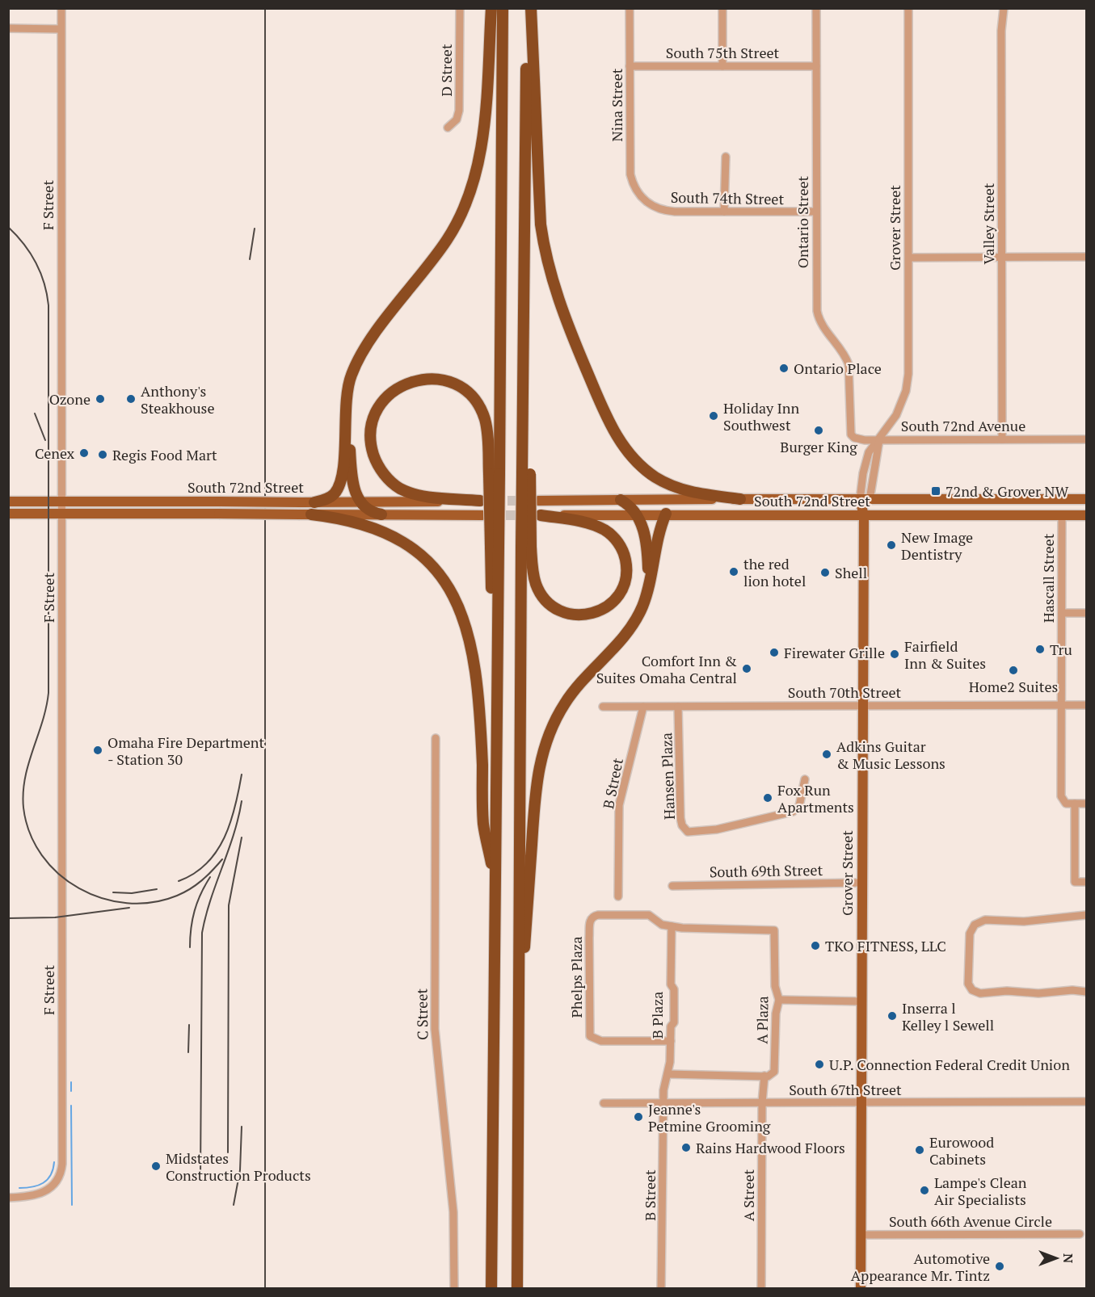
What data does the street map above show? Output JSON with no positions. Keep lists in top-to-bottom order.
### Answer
{
  "streets": {
    "main road": ["Grover Street", "South 72nd Street"],
    "street": [
      "South 75th Street",
      "D Street",
      "Nina Street",
      "South 74th Street",
      "F Street",
      "Ontario Street",
      "Valley Street",
      "South 72nd Avenue",
      "Hascall Street",
      "South 70th Street",
      "Hansen Plaza",
      "B Street",
      "South 69th Street",
      "Phelps Plaza",
      "C Street",
      "B Plaza",
      "A Plaza",
      "South 67th Street",
      "A Street",
      "South 66th Avenue Circle"
    ]
  },
  "crossings": [
    ["South 75th Street", "Nina Street"],
    ["South 75th Street", "Ontario Street"],
    ["Nina Street", "South 74th Street"],
    ["South 74th Street", "Ontario Street"],
    ["F Street", "South 72nd Street"],
    ["Ontario Street", "South 72nd Avenue"],
    ["Valley Street", "South 72nd Avenue"],
    ["Grover Street", "South 72nd Avenue"],
    ["Grover Street", "South 72nd Street"],
    ["Grover Street", "South 70th Street"],
    ["Grover Street", "South 69th Street"],
    ["Grover Street", "South 67th Street"],
    ["Grover Street", "South 66th Avenue Circle"],
    ["South 72nd Street", "Hascall Street"],
    ["Hascall Street", "South 70th Street"],
    ["South 70th Street", "Hansen Plaza"],
    ["South 70th Street", "B Street"],
    ["B Street", "B Plaza"],
    ["B Street", "South 67th Street"],
    ["Phelps Plaza", "B Plaza"],
    ["Phelps Plaza", "A Plaza"],
    ["B Plaza", "A Plaza"],
    ["B Plaza", "South 67th Street"],
    ["A Plaza", "South 67th Street"],
    ["A Plaza", "A Street"],
    ["South 67th Street", "A Street"]
  ],
  "places": {
    "other": [
      "Ontario Place",
      "Ozone",
      "Anthony's Steakhouse",
      "Holiday Inn Southwest",
      "Burger King",
      "Cenex",
      "Regis Food Mart",
      "New Image Dentistry",
      "the red lion hotel",
      "Shell",
      "Tru",
      "Firewater Grille",
      "Fairfield Inn & Suites",
      "Comfort Inn & Suites Omaha Central",
      "Home2 Suites",
      "Omaha Fire Department - Station 30",
      "Adkins Guitar & Music Lessons",
      "Fox Run Apartments",
      "TKO FITNESS, LLC",
      "Inserra l Kelley l Sewell",
      "U.P. Connection Federal Credit Union",
      "Jeanne's Petmine Grooming",
      "Rains Hardwood Floors",
      "Eurowood Cabinets",
      "Midstates Construction Products",
      "Lampe's Clean Air Specialists",
      "Automotive Appearance Mr. Tintz"
    ],
    "transit": ["72nd & Grover NW"]
  },
  "north": "right"
}
